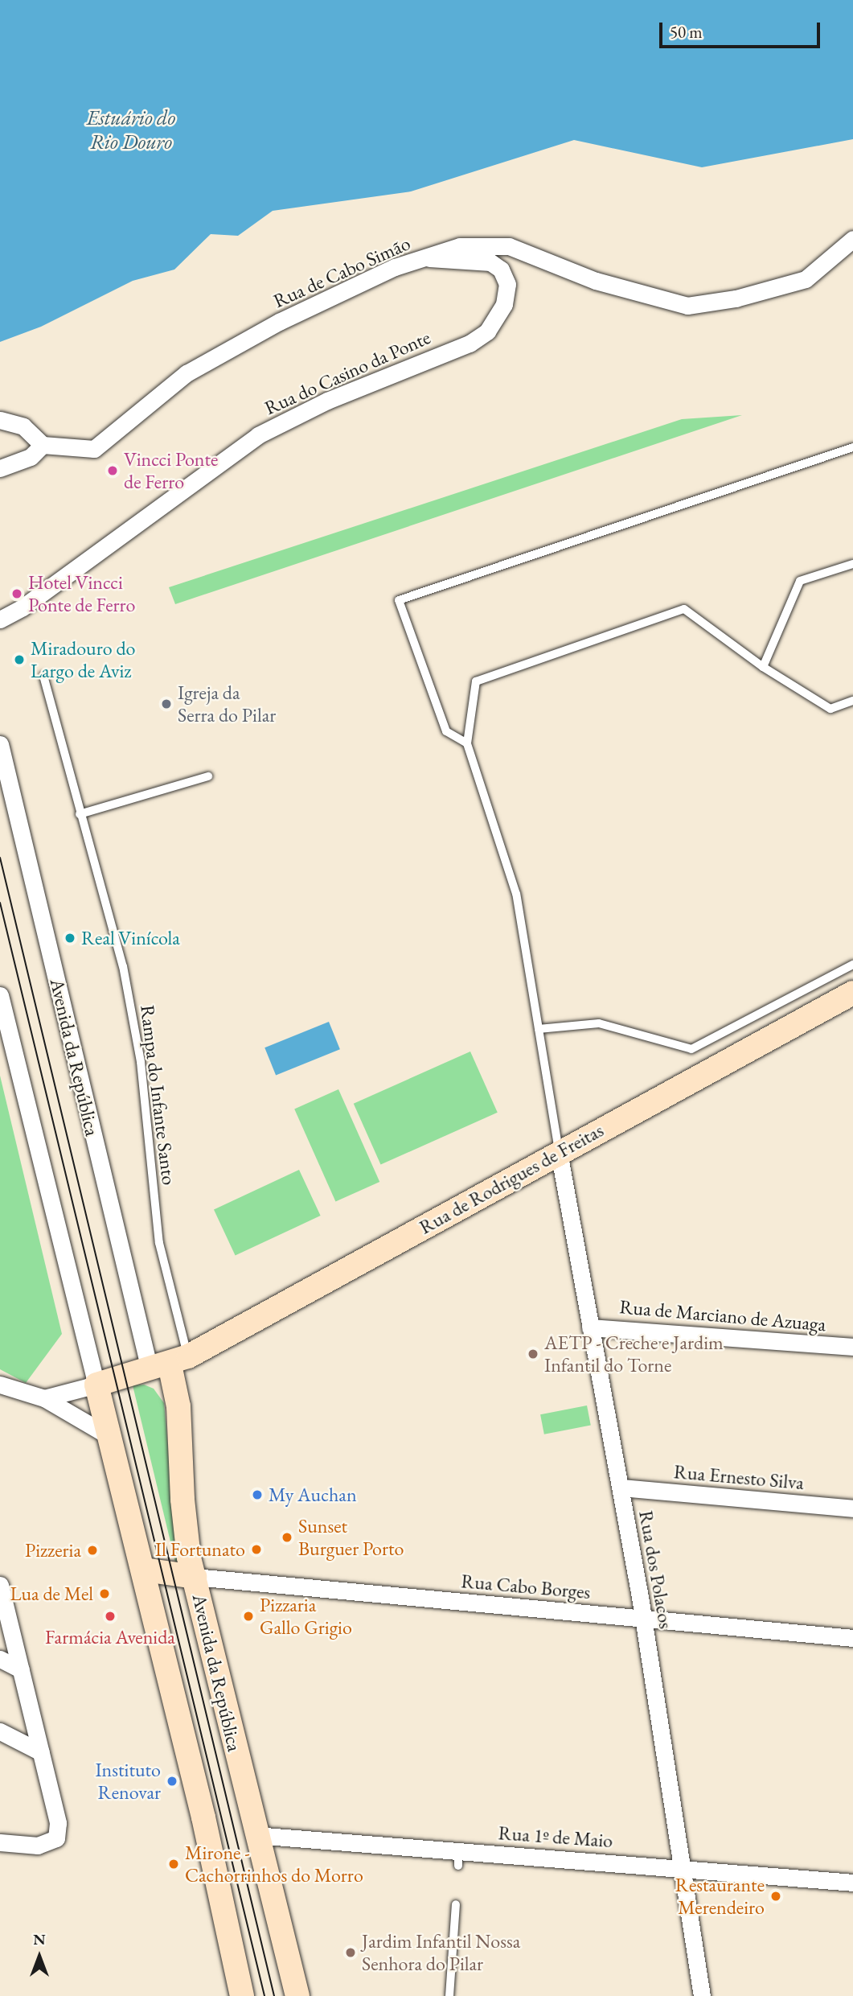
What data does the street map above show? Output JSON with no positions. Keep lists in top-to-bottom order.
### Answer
{
  "streets": {
    "main road": ["Avenida da República", "Rua de Rodrigues de Freitas"],
    "street": [
      "Rua de Cabo Simão",
      "Rua do Casino da Ponte",
      "Rua de Marciano de Azuaga",
      "Rua Ernesto Silva",
      "Rua dos Polacos",
      "Rua Cabo Borges",
      "Rua 1º de Maio"
    ],
    "lane": ["Rampa do Infante Santo"]
  },
  "crossings": [
    ["Rua de Cabo Simão", "Rua do Casino da Ponte"],
    ["Avenida da República", "Rampa do Infante Santo"],
    ["Avenida da República", "Rua de Rodrigues de Freitas"],
    ["Avenida da República", "Rua Cabo Borges"],
    ["Avenida da República", "Rua 1º de Maio"],
    ["Rampa do Infante Santo", "Rua de Rodrigues de Freitas"],
    ["Rua de Rodrigues de Freitas", "Rua dos Polacos"],
    ["Rua de Marciano de Azuaga", "Rua dos Polacos"],
    ["Rua Ernesto Silva", "Rua dos Polacos"],
    ["Rua dos Polacos", "Rua Cabo Borges"],
    ["Rua dos Polacos", "Rua 1º de Maio"]
  ],
  "water": ["Estuário do Rio Douro"],
  "places": [
    "Vincci Ponte de Ferro",
    "Hotel Vincci Ponte de Ferro",
    "Miradouro do Largo de Aviz",
    "Igreja da Serra do Pilar",
    "Real Vinícola",
    "AETP - Creche e Jardim Infantil do Torne",
    "My Auchan",
    "Sunset Burguer Porto",
    "Il Fortunato",
    "Pizzeria",
    "Lua de Mel",
    "Farmácia Avenida",
    "Pizzaria Gallo Grigio",
    "Instituto Renovar",
    "Mirone - Cachorrinhos do Morro",
    "Restaurante Merendeiro",
    "Jardim Infantil Nossa Senhora do Pilar"
  ],
  "scale_bar": "50 m",
  "north": "top"
}
